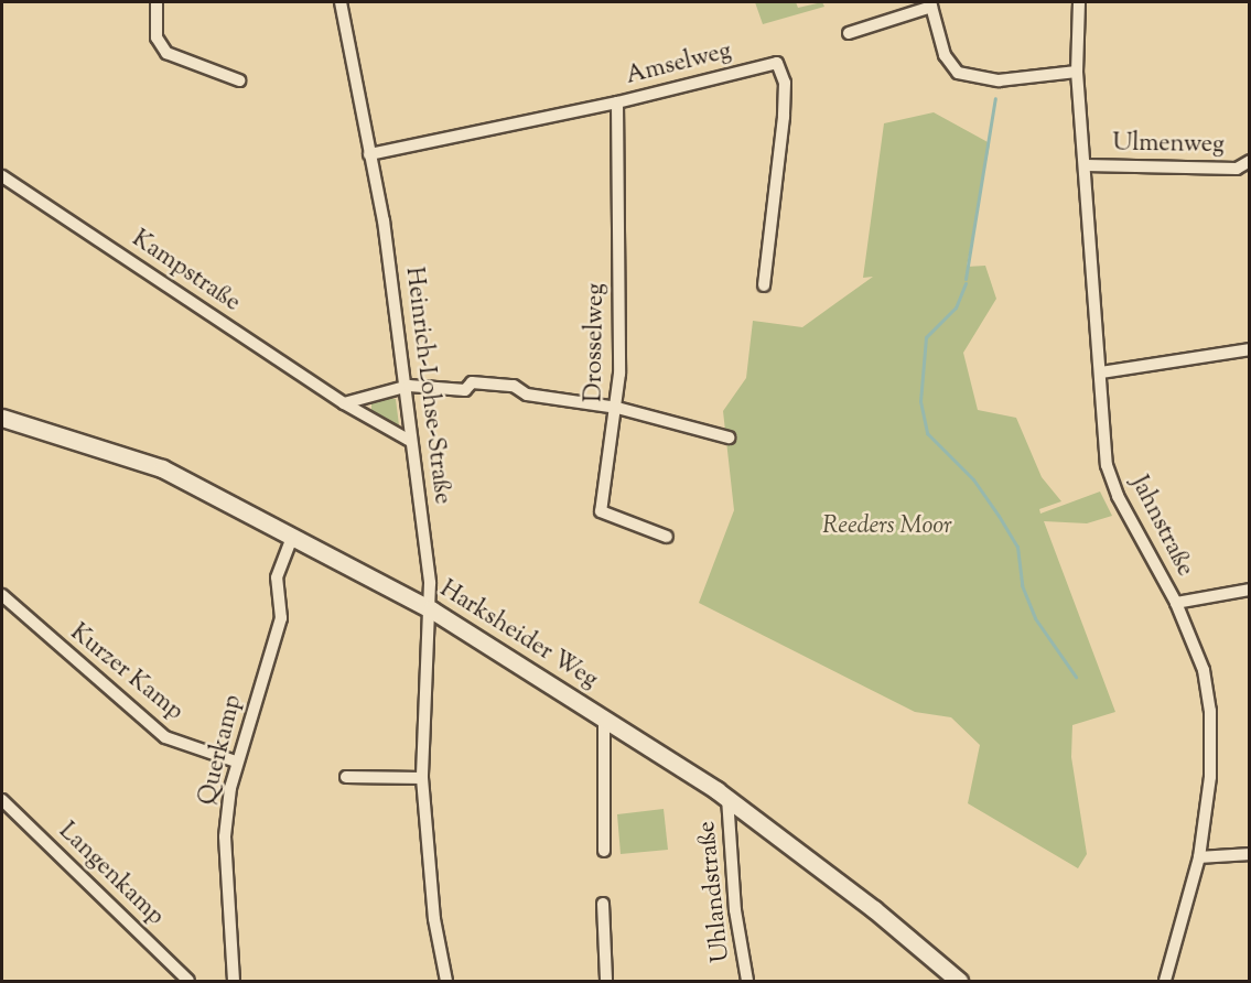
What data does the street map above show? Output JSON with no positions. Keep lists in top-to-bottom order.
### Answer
{
  "streets": {
    "main road": ["Harksheider Weg"],
    "street": [
      "Amselweg",
      "Ulmenweg",
      "Kampstraße",
      "Drosselweg",
      "Heinrich-Lohse-Straße",
      "Jahnstraße",
      "Kurzer Kamp",
      "Querkamp",
      "Langenkamp",
      "Uhlandstraße"
    ]
  },
  "crossings": [
    ["Amselweg", "Drosselweg"],
    ["Amselweg", "Heinrich-Lohse-Straße"],
    ["Ulmenweg", "Jahnstraße"],
    ["Kampstraße", "Heinrich-Lohse-Straße"],
    ["Heinrich-Lohse-Straße", "Harksheider Weg"],
    ["Harksheider Weg", "Querkamp"],
    ["Harksheider Weg", "Uhlandstraße"],
    ["Kurzer Kamp", "Querkamp"]
  ],
  "parks": ["Reeders Moor"]
}
